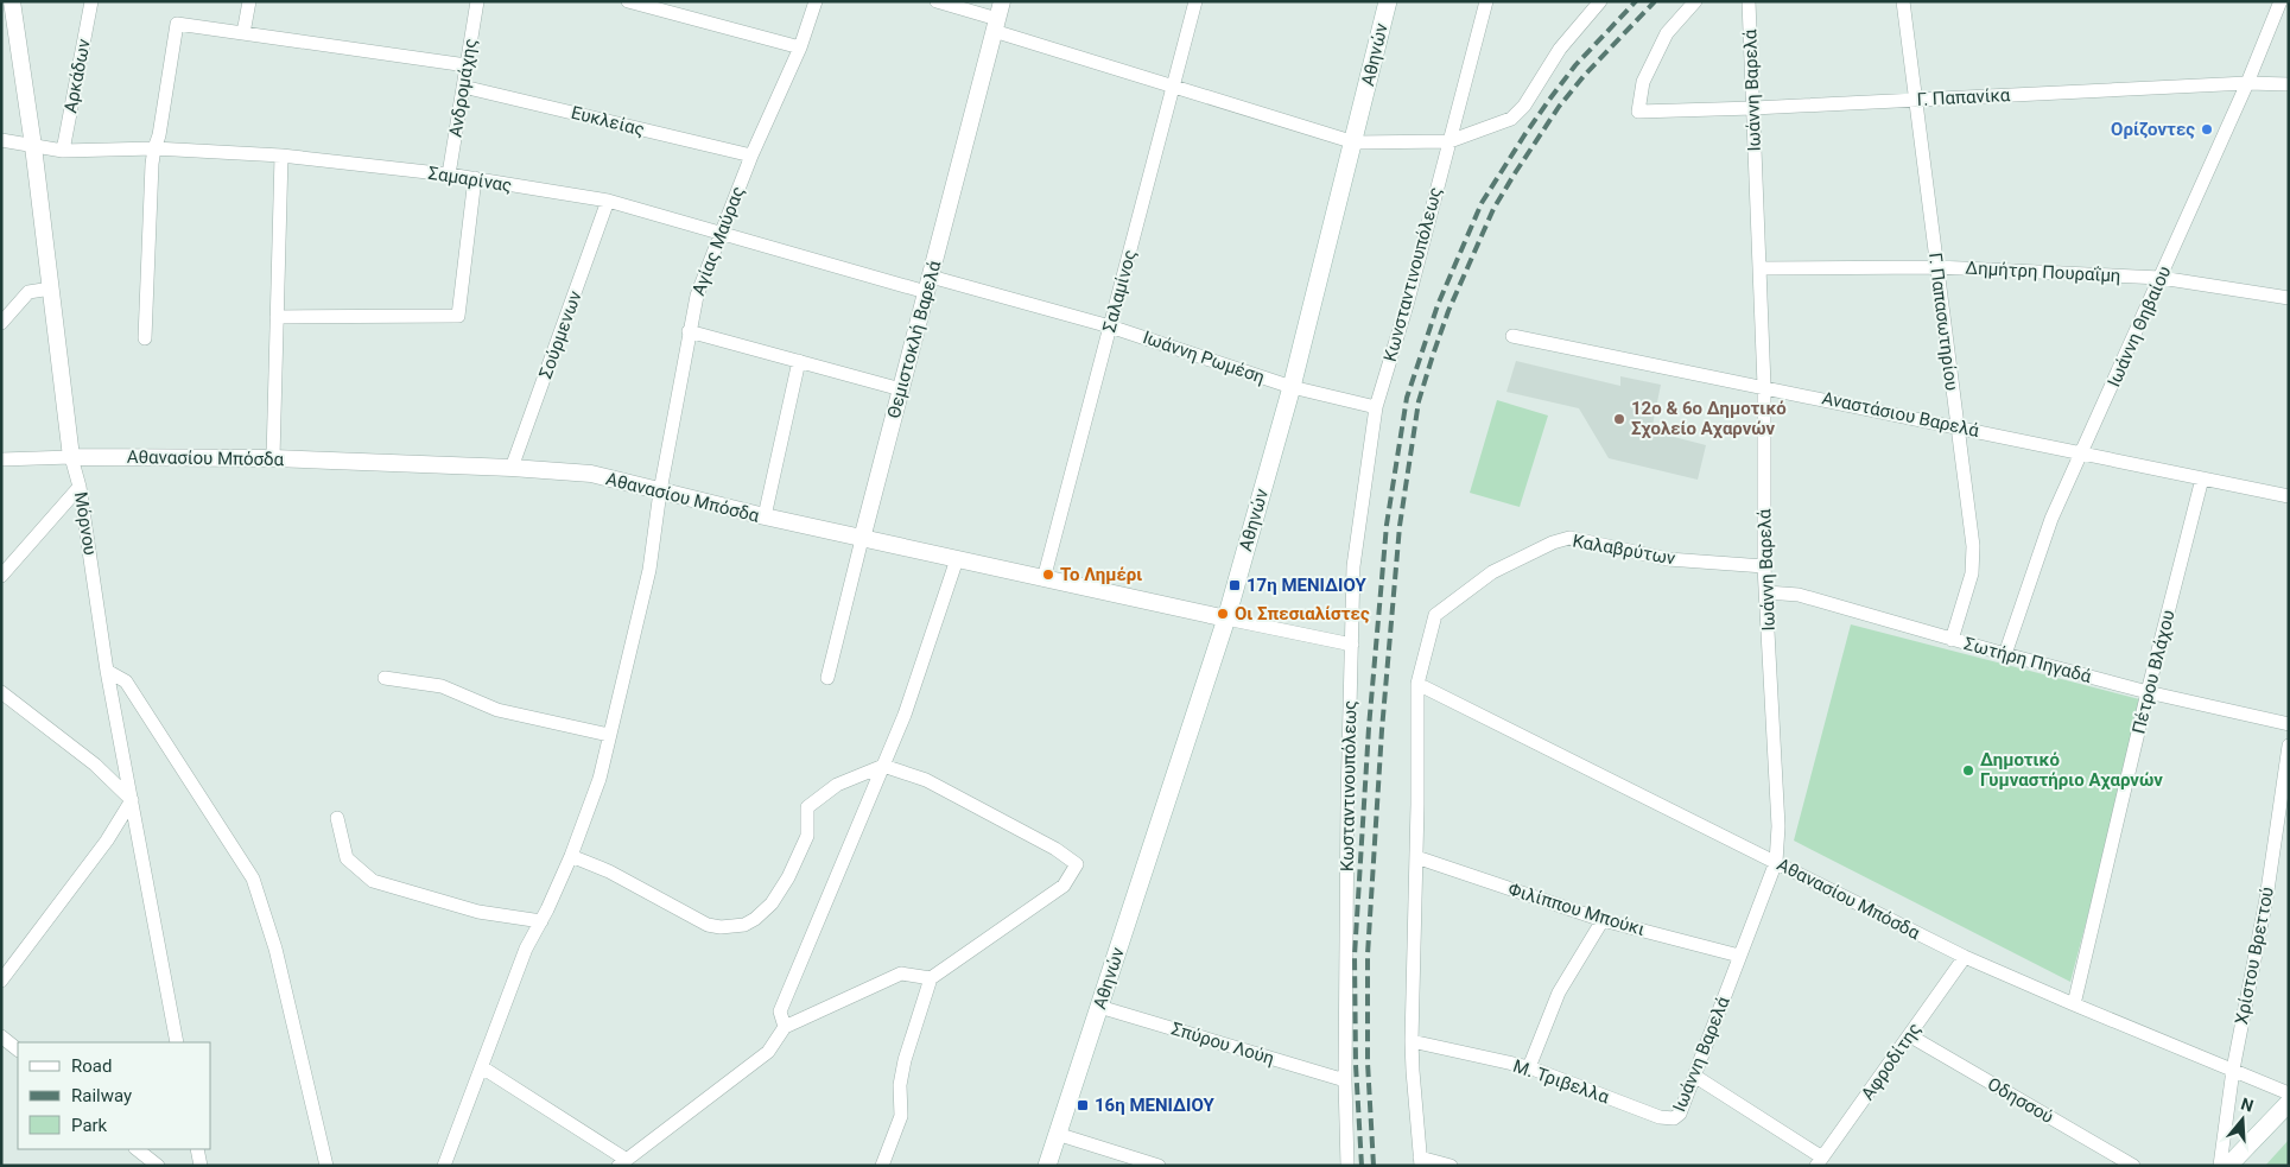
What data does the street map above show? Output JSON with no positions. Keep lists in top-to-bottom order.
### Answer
{
  "streets": {
    "main road": ["Αθηνών"],
    "street": [
      "Αρκάδων",
      "Ανδρομάχης",
      "Ιωάννη Βαρελά",
      "Γ. Παπανίκα",
      "Ευκλείας",
      "Σαμαρίνας",
      "Αγίας Μαύρας",
      "Δημήτρη Πουραΐμη",
      "Κωνσταντινουπόλεως",
      "Σαλαμίνος",
      "Γ. Παπασωτηρίου",
      "Ιωάννη Θηβαίου",
      "Σούρμενων",
      "Θεμιστοκλή Βαρελά",
      "Ιωάννη Ρωμέση",
      "Αναστάσιου Βαρελά",
      "Αθανασίου Μπόσδα",
      "Μόρνου",
      "Καλαβρύτων",
      "Σωτήρη Πηγαδά",
      "Πέτρου Βλάχου",
      "Κωσταντινουπόλεως",
      "Φιλίππου Μπούκι",
      "Χρίστου Βρεττού",
      "Σπύρου Λούη",
      "Αφροδίτης",
      "Μ. Τριβελλα",
      "Οδησσού"
    ]
  },
  "crossings": [
    ["Αθηνών", "Ιωάννη Ρωμέση"],
    ["Αθηνών", "Αθανασίου Μπόσδα"],
    ["Αθηνών", "Σπύρου Λούη"],
    ["Αρκάδων", "Σαμαρίνας"],
    ["Ανδρομάχης", "Ευκλείας"],
    ["Ανδρομάχης", "Σαμαρίνας"],
    ["Ιωάννη Βαρελά", "Γ. Παπανίκα"],
    ["Ιωάννη Βαρελά", "Δημήτρη Πουραΐμη"],
    ["Ιωάννη Βαρελά", "Αναστάσιου Βαρελά"],
    ["Ιωάννη Βαρελά", "Αθανασίου Μπόσδα"],
    ["Ιωάννη Βαρελά", "Καλαβρύτων"],
    ["Ιωάννη Βαρελά", "Σωτήρη Πηγαδά"],
    ["Ιωάννη Βαρελά", "Φιλίππου Μπούκι"],
    ["Ιωάννη Βαρελά", "Μ. Τριβελλα"],
    ["Γ. Παπανίκα", "Γ. Παπασωτηρίου"],
    ["Γ. Παπανίκα", "Ιωάννη Θηβαίου"],
    ["Ευκλείας", "Αγίας Μαύρας"],
    ["Σαμαρίνας", "Αγίας Μαύρας"],
    ["Σαμαρίνας", "Σούρμενων"],
    ["Σαμαρίνας", "Θεμιστοκλή Βαρελά"],
    ["Σαμαρίνας", "Ιωάννη Ρωμέση"],
    ["Σαμαρίνας", "Μόρνου"],
    ["Αγίας Μαύρας", "Αθανασίου Μπόσδα"],
    ["Δημήτρη Πουραΐμη", "Γ. Παπασωτηρίου"],
    ["Δημήτρη Πουραΐμη", "Ιωάννη Θηβαίου"],
    ["Κωνσταντινουπόλεως", "Ιωάννη Ρωμέση"],
    ["Κωνσταντινουπόλεως", "Κωσταντινουπόλεως"],
    ["Σαλαμίνος", "Ιωάννη Ρωμέση"],
    ["Σαλαμίνος", "Αθανασίου Μπόσδα"],
    ["Γ. Παπασωτηρίου", "Αναστάσιου Βαρελά"],
    ["Γ. Παπασωτηρίου", "Σωτήρη Πηγαδά"],
    ["Ιωάννη Θηβαίου", "Αναστάσιου Βαρελά"],
    ["Ιωάννη Θηβαίου", "Σωτήρη Πηγαδά"],
    ["Σούρμενων", "Αθανασίου Μπόσδα"],
    ["Θεμιστοκλή Βαρελά", "Ιωάννη Ρωμέση"],
    ["Θεμιστοκλή Βαρελά", "Αθανασίου Μπόσδα"],
    ["Ιωάννη Ρωμέση", "Κωσταντινουπόλεως"],
    ["Αναστάσιου Βαρελά", "Πέτρου Βλάχου"],
    ["Αθανασίου Μπόσδα", "Μόρνου"],
    ["Αθανασίου Μπόσδα", "Καλαβρύτων"],
    ["Αθανασίου Μπόσδα", "Πέτρου Βλάχου"],
    ["Αθανασίου Μπόσδα", "Κωσταντινουπόλεως"],
    ["Αθανασίου Μπόσδα", "Χρίστου Βρεττού"],
    ["Αθανασίου Μπόσδα", "Αφροδίτης"],
    ["Σωτήρη Πηγαδά", "Πέτρου Βλάχου"],
    ["Κωσταντινουπόλεως", "Σπύρου Λούη"],
    ["Αφροδίτης", "Οδησσού"]
  ],
  "places": {
    "other": [
      "Ορίζοντες",
      "12ο & 6ο Δημοτικό Σχολείο Αχαρνών",
      "Το Λημέρι",
      "Οι Σπεσιαλίστες",
      "Δημοτικό Γυμναστήριο Αχαρνών"
    ],
    "transit": ["17η ΜΕΝΙΔΙΟΥ", "16η ΜΕΝΙΔΙΟΥ"]
  },
  "legend": ["Road", "Railway", "Park"],
  "north": "top"
}
